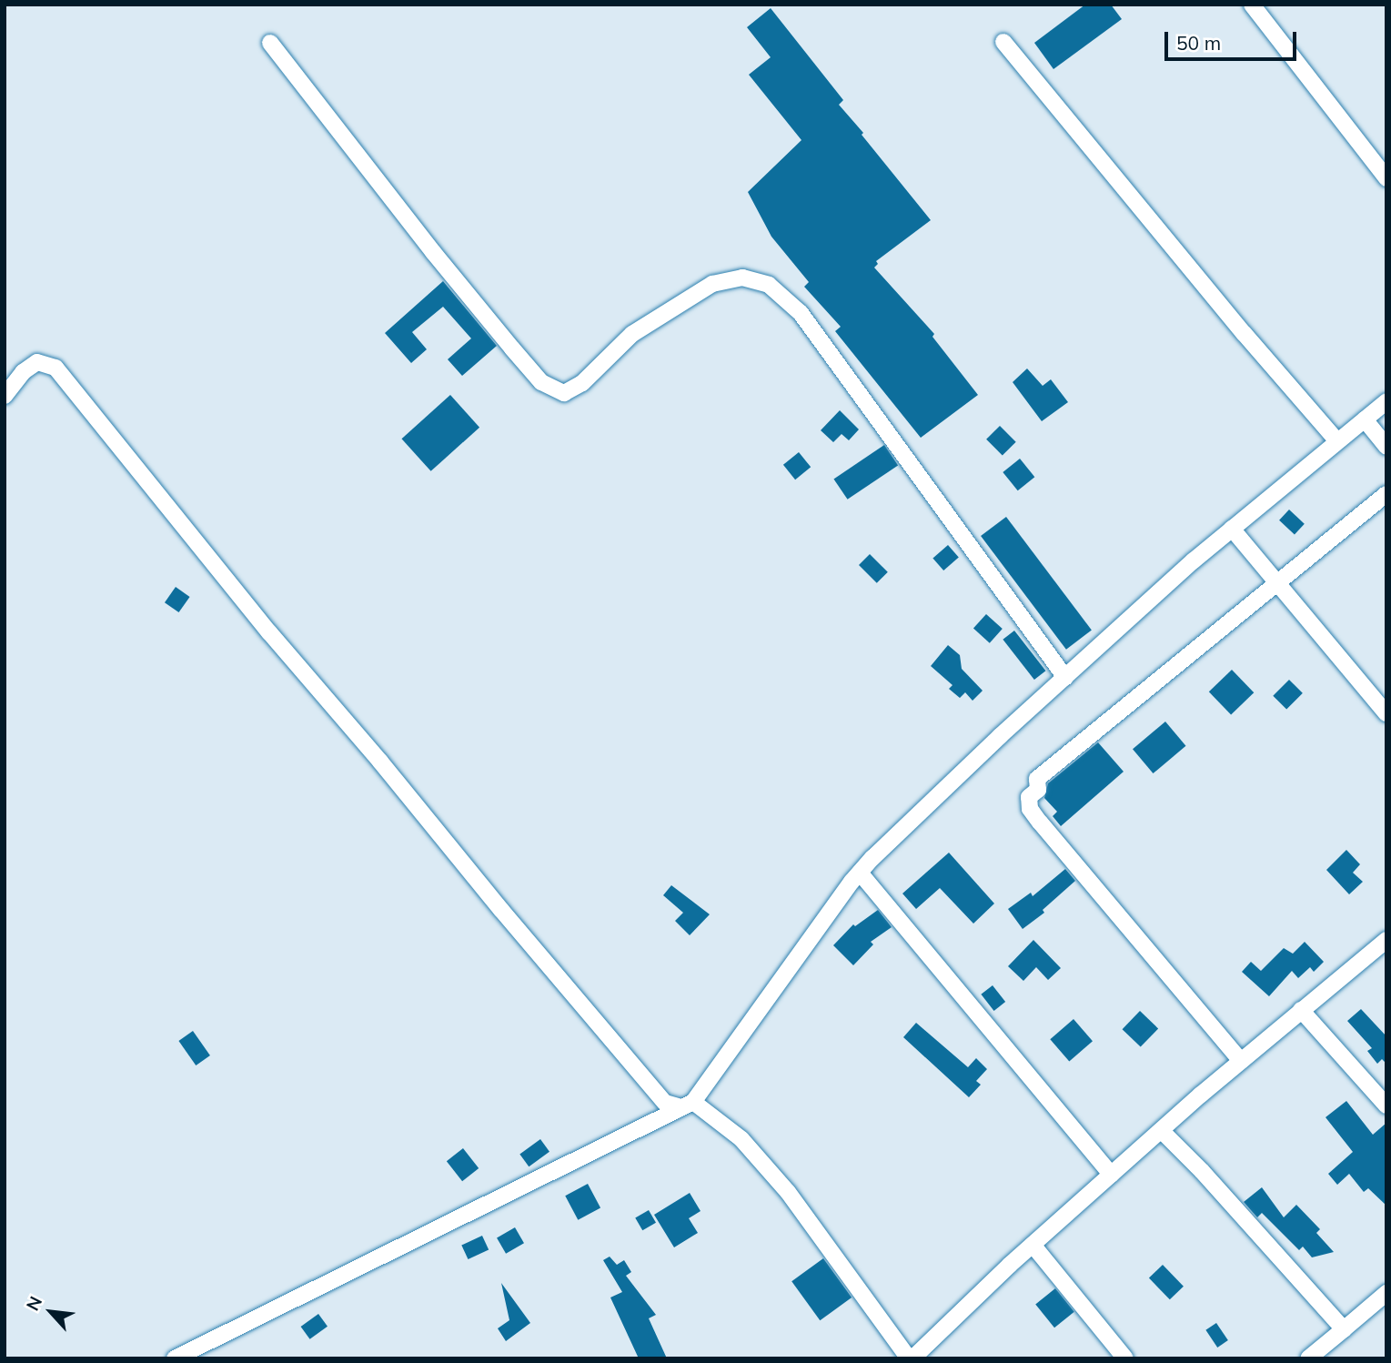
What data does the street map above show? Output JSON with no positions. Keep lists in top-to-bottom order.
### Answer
{
  "scale_bar": "50 m",
  "north": "top left"
}
